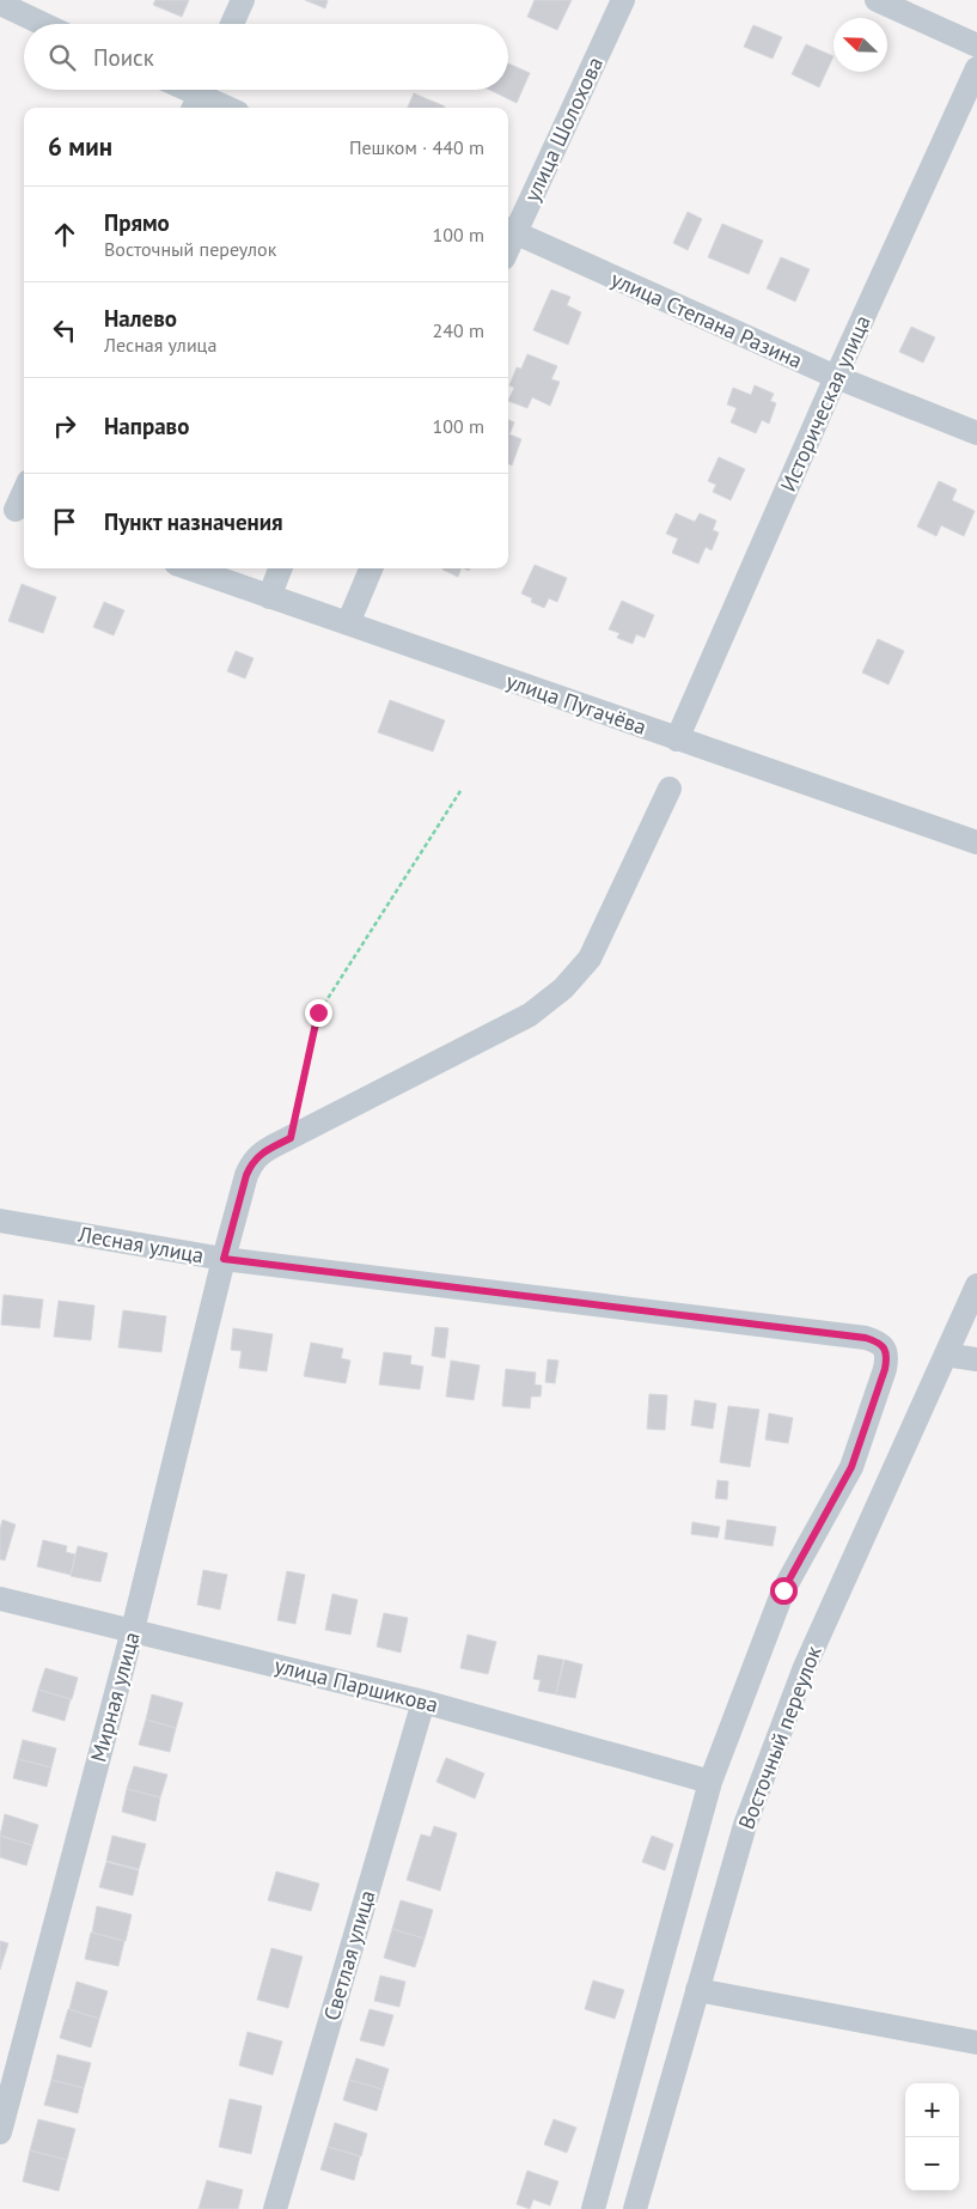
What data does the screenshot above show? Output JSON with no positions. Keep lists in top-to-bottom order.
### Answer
{
  "streets": {
    "street": [
      "улица Шолохова",
      "улица Степана Разина",
      "Историческая улица",
      "улица Пугачёва",
      "Лесная улица",
      "улица Паршикова",
      "Мирная улица",
      "Восточный переулок",
      "Светлая улица"
    ]
  },
  "crossings": [
    ["улица Шолохова", "улица Степана Разина"],
    ["улица Степана Разина", "Историческая улица"],
    ["Историческая улица", "улица Пугачёва"],
    ["Лесная улица", "улица Паршикова"],
    ["Лесная улица", "Мирная улица"],
    ["улица Паршикова", "Мирная улица"],
    ["улица Паршикова", "Светлая улица"]
  ],
  "north": "top left",
  "page": {
    "search": "Поиск",
    "heading": ["6 мин", "Пешком · 440 m"],
    "list": [
      ["Прямо", "Восточный переулок", "100 m"],
      ["Налево", "Лесная улица", "240 m"],
      ["Направо", "100 m"],
      "Пункт назначения"
    ],
    "map_buttons": ["+", "−"]
  }
}
